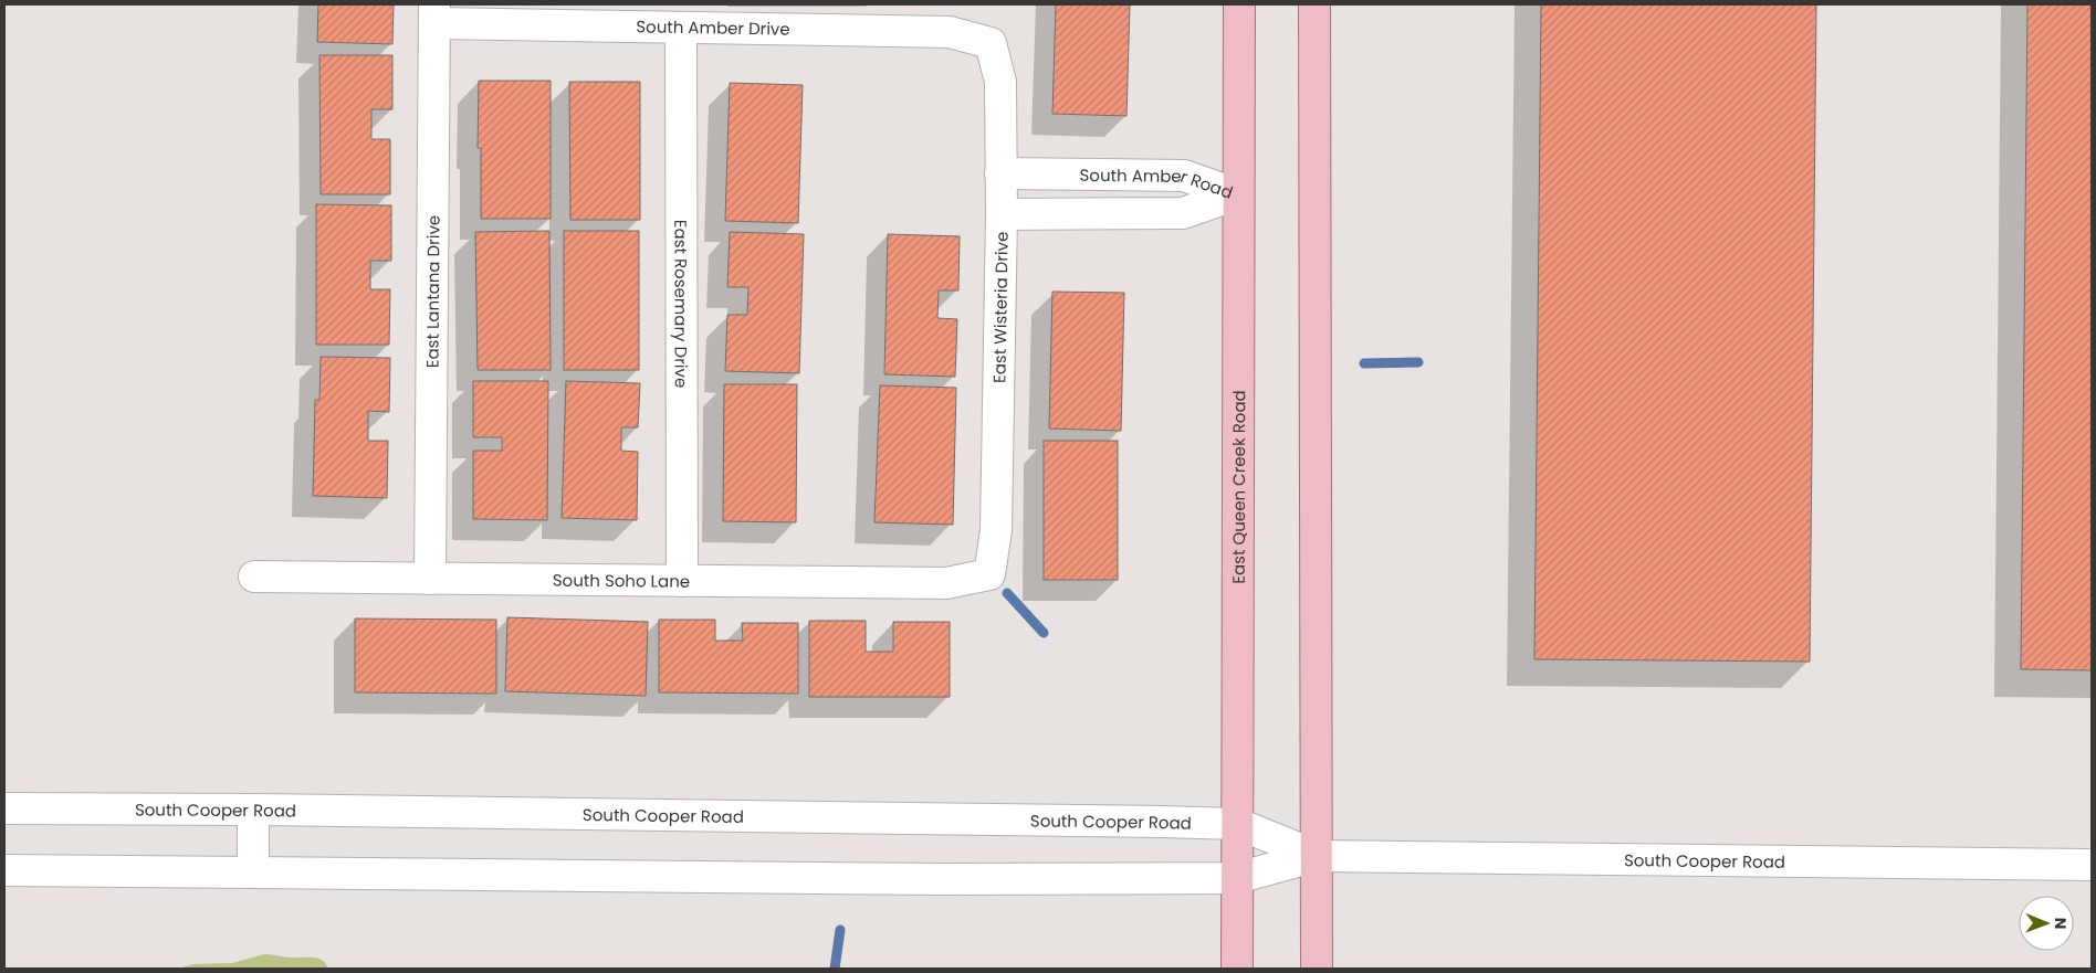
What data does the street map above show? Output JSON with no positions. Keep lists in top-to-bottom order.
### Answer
{
  "streets": {
    "main road": ["East Queen Creek Road"],
    "street": [
      "South Amber Drive",
      "South Amber Road",
      "East Lantana Drive",
      "East Rosemary Drive",
      "East Wisteria Drive",
      "South Soho Lane",
      "South Cooper Road"
    ]
  },
  "crossings": [
    ["South Amber Drive", "East Lantana Drive"],
    ["South Amber Drive", "East Rosemary Drive"],
    ["South Amber Drive", "East Wisteria Drive"],
    ["South Amber Road", "East Wisteria Drive"],
    ["South Amber Road", "East Queen Creek Road"],
    ["East Lantana Drive", "South Soho Lane"],
    ["East Rosemary Drive", "South Soho Lane"],
    ["East Wisteria Drive", "South Soho Lane"],
    ["East Queen Creek Road", "South Cooper Road"]
  ],
  "north": "right"
}
